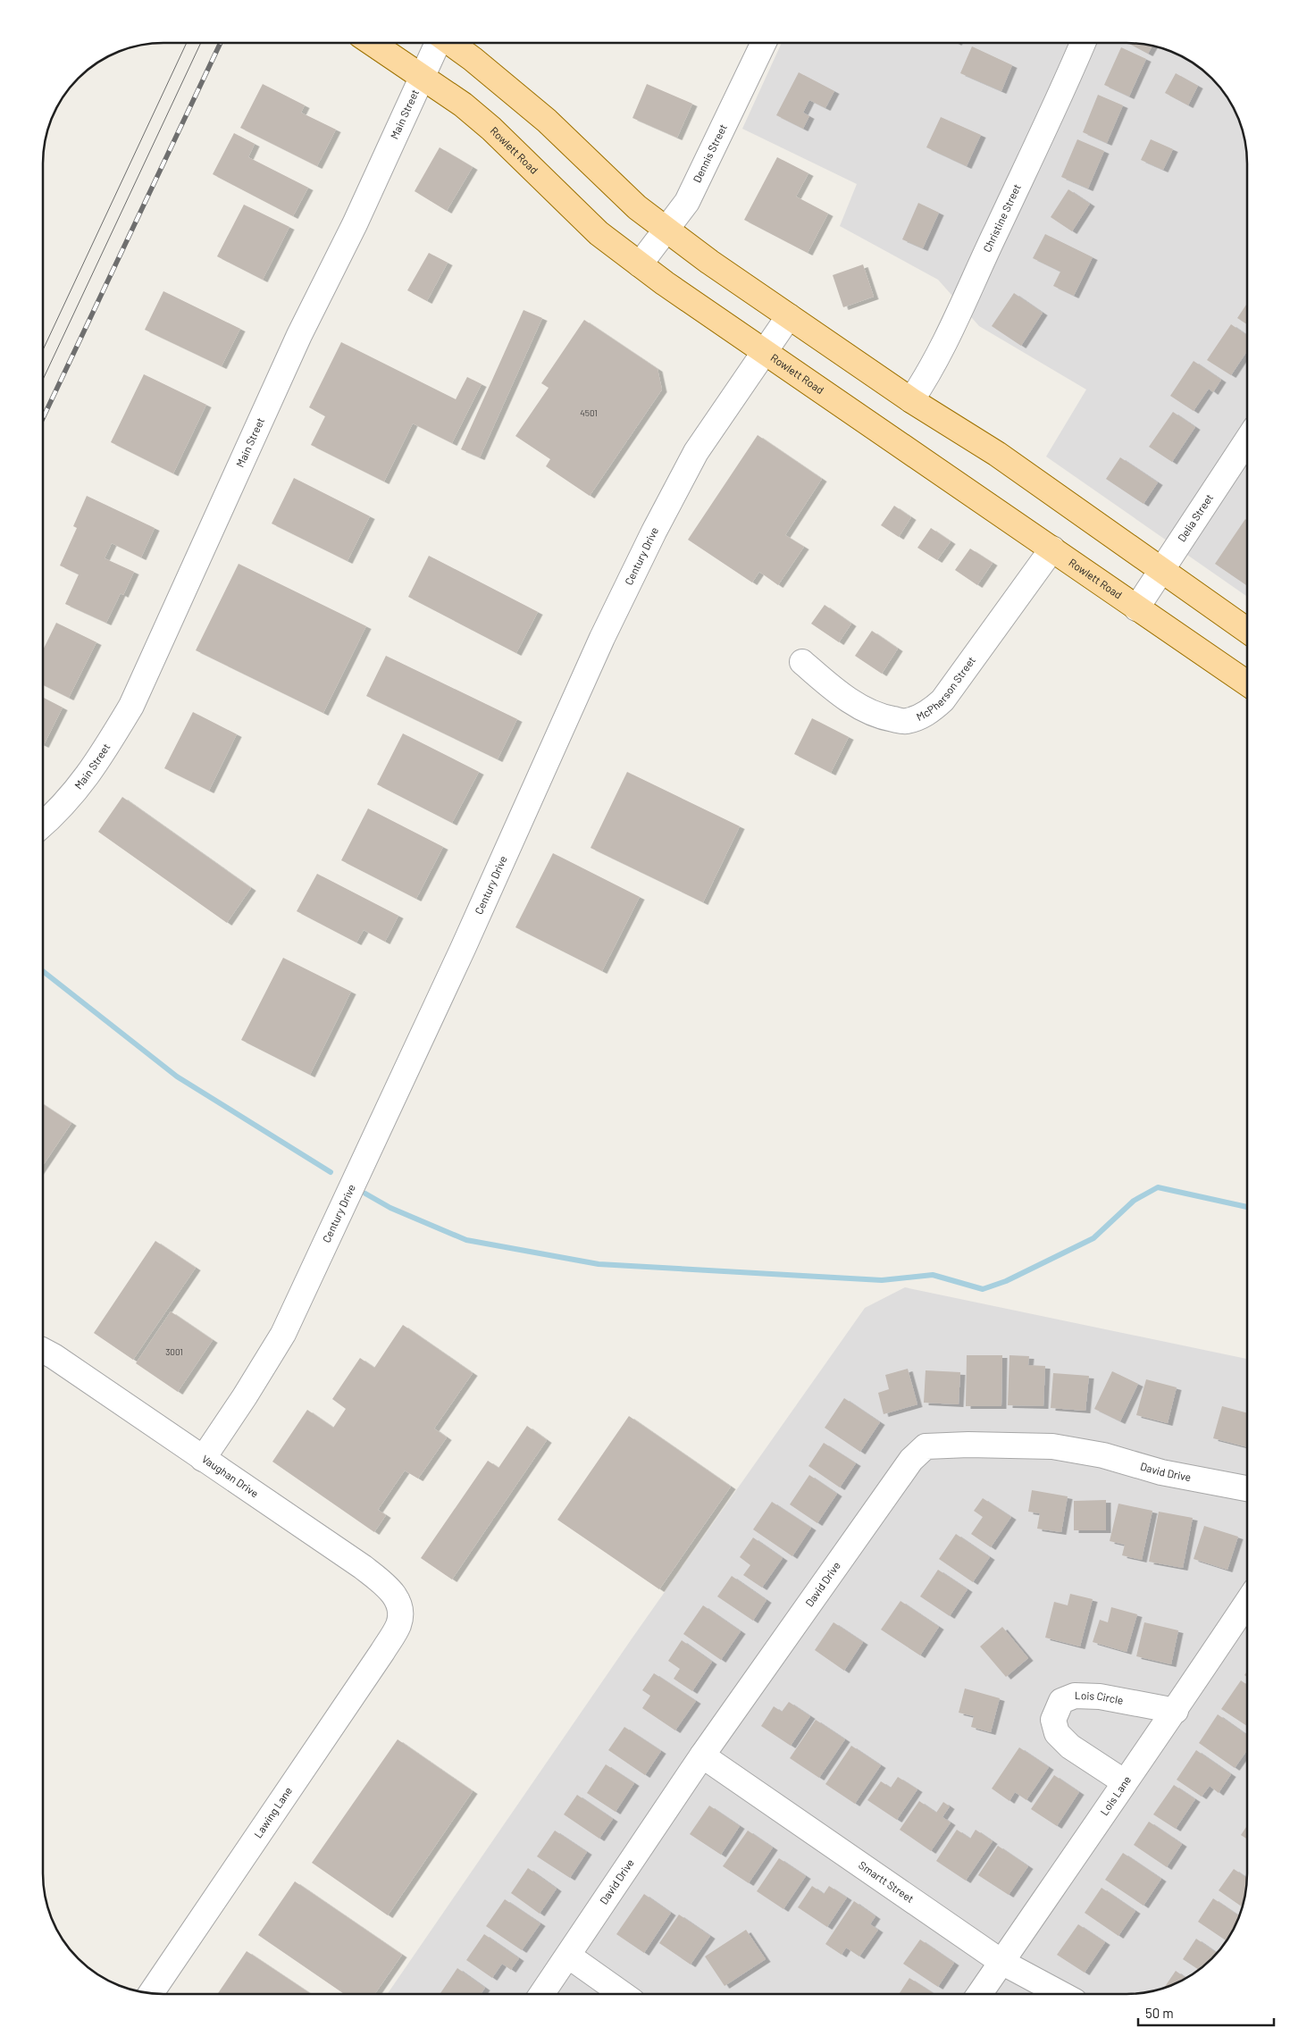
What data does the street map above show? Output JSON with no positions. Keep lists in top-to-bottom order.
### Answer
{
  "streets": {
    "main road": ["Rowlett Road"],
    "street": [
      "Main Street",
      "Dennis Street",
      "Christine Street",
      "Delia Street",
      "Century Drive",
      "McPherson Street",
      "David Drive",
      "Vaughan Drive",
      "Lois Circle",
      "Lois Lane",
      "Lawing Lane",
      "Smartt Street"
    ]
  },
  "crossings": [
    ["Main Street", "Rowlett Road"],
    ["Rowlett Road", "Dennis Street"],
    ["Rowlett Road", "Delia Street"],
    ["Rowlett Road", "Century Drive"],
    ["Rowlett Road", "McPherson Street"],
    ["Century Drive", "Vaughan Drive"],
    ["David Drive", "Smartt Street"],
    ["Vaughan Drive", "Lawing Lane"],
    ["Lois Circle", "Lois Lane"],
    ["Lois Lane", "Smartt Street"]
  ],
  "house_numbers": ["4501", "3001"],
  "scale_bar": "50 m"
}
